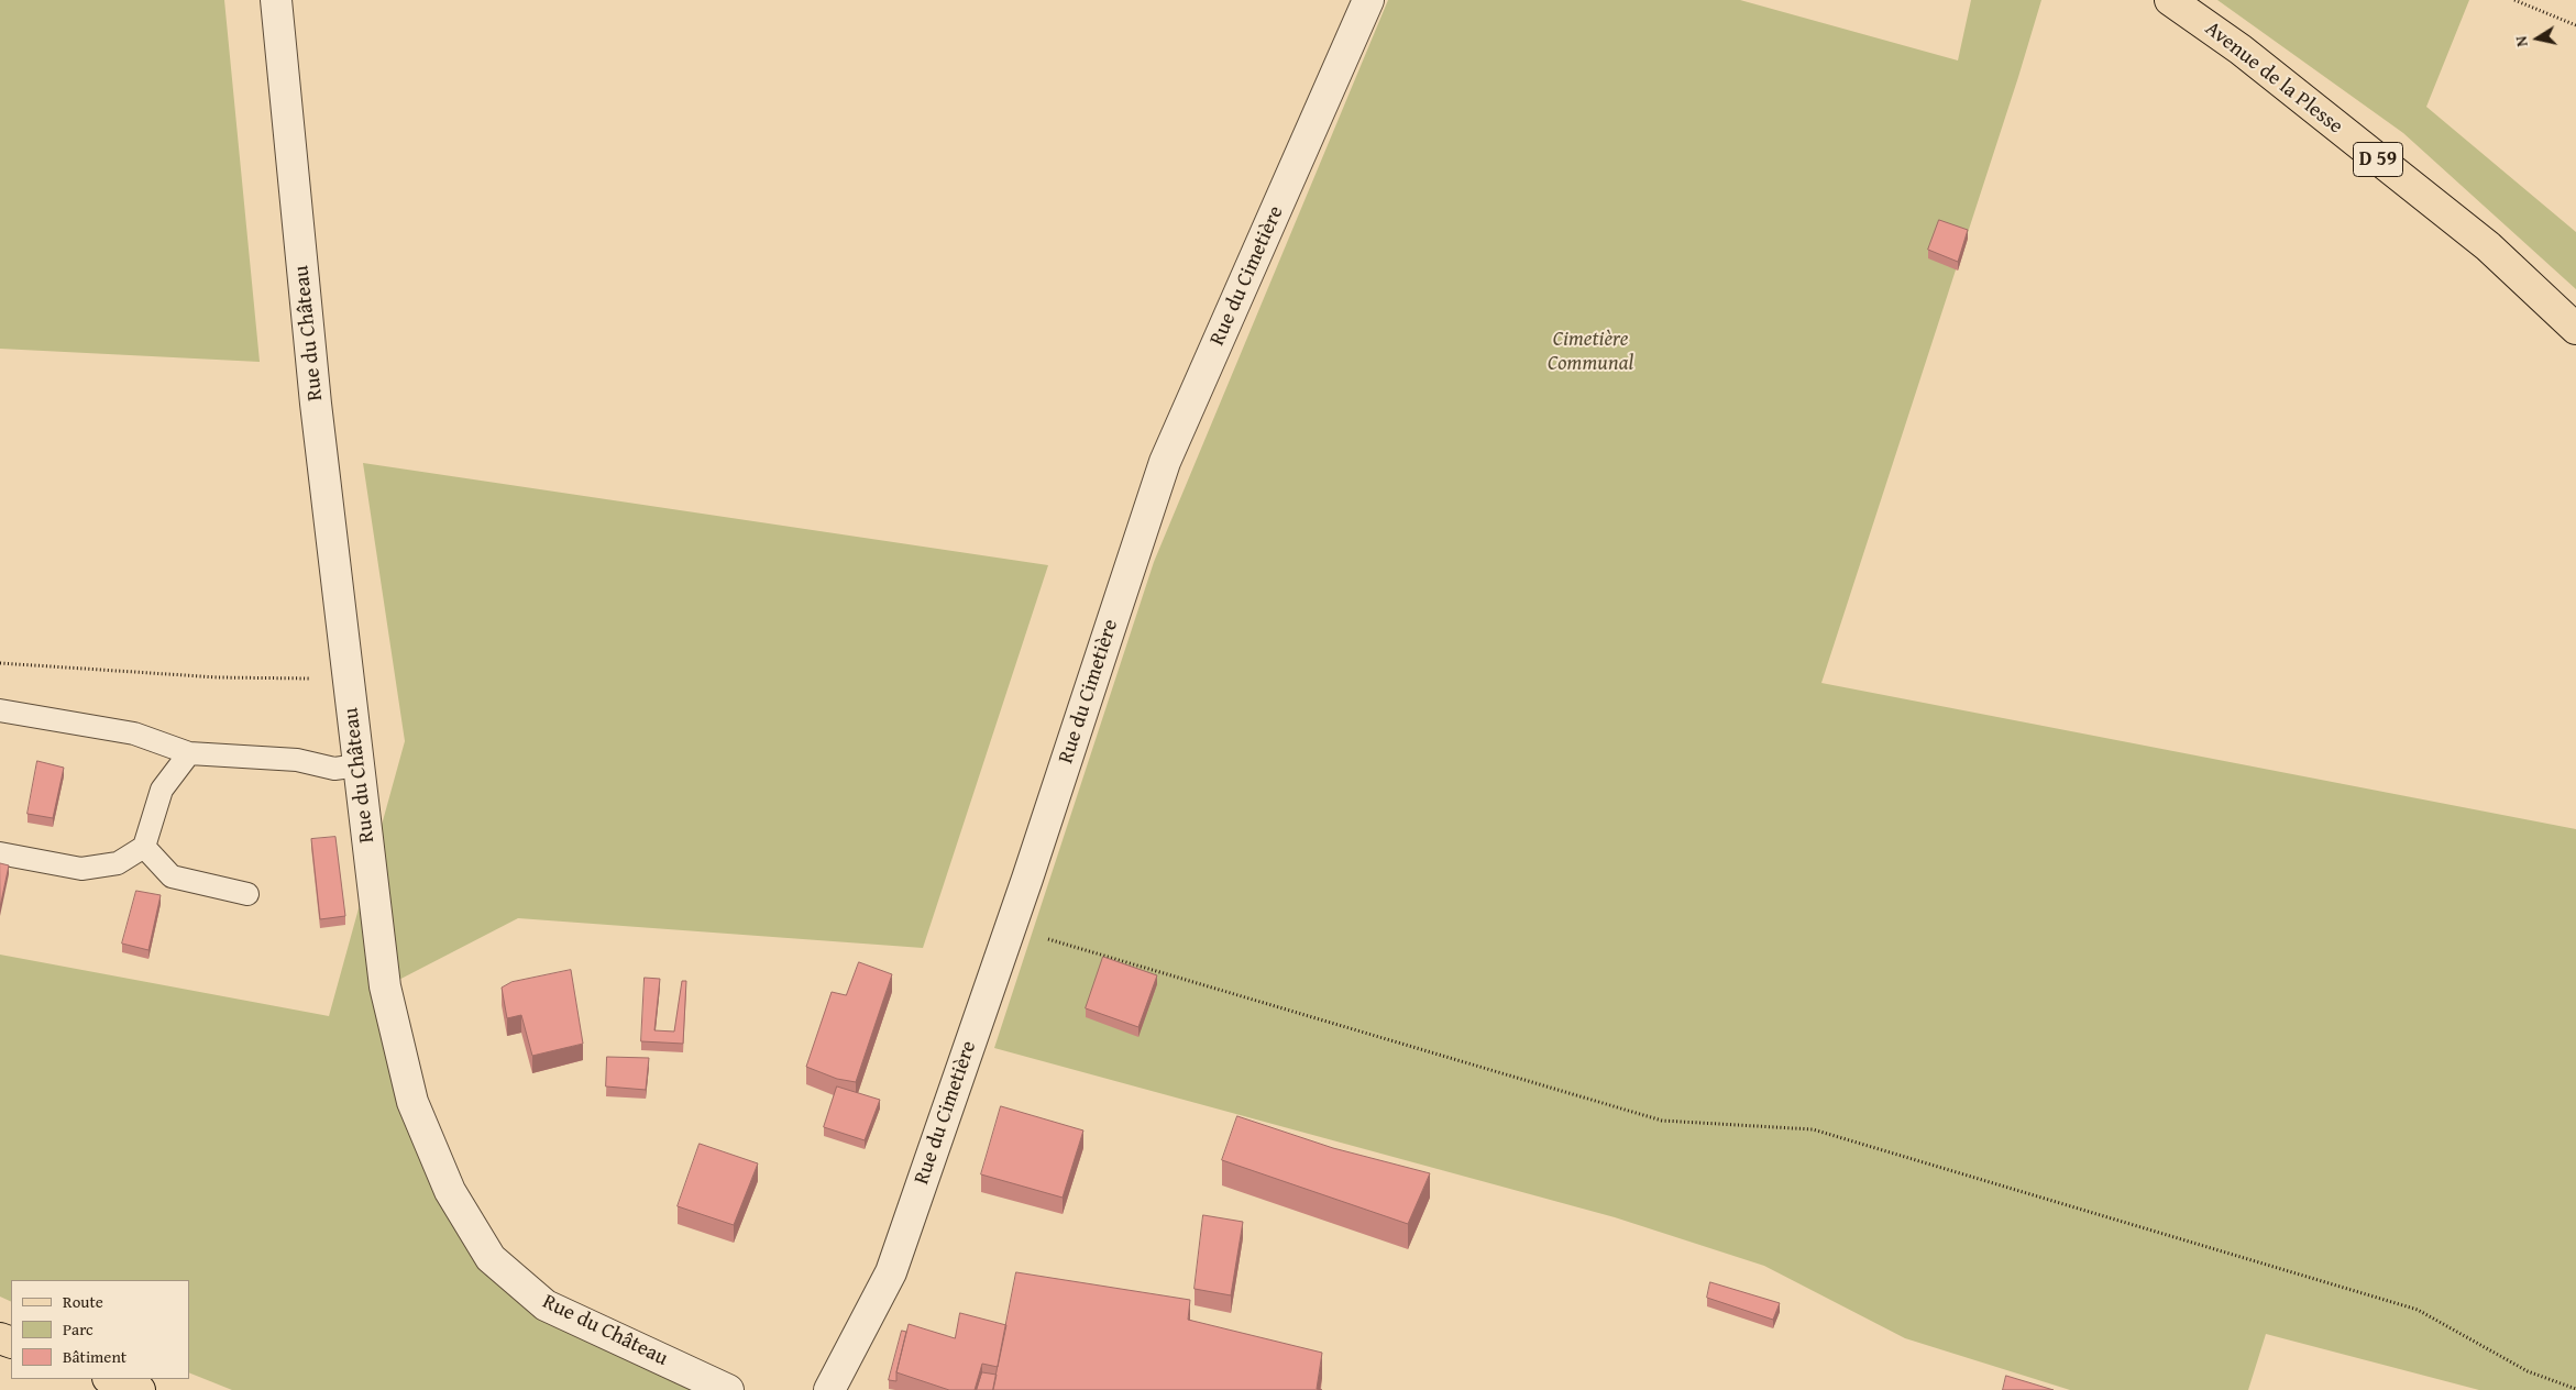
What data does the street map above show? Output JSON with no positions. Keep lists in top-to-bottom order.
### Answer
{
  "streets": {
    "main road": ["Avenue de la Plesse", "D 59"],
    "street": ["Rue du Cimetière", "Rue du Château"]
  },
  "parks": ["Cimetière Communal"],
  "legend": ["Route", "Parc", "Bâtiment"],
  "north": "left"
}
